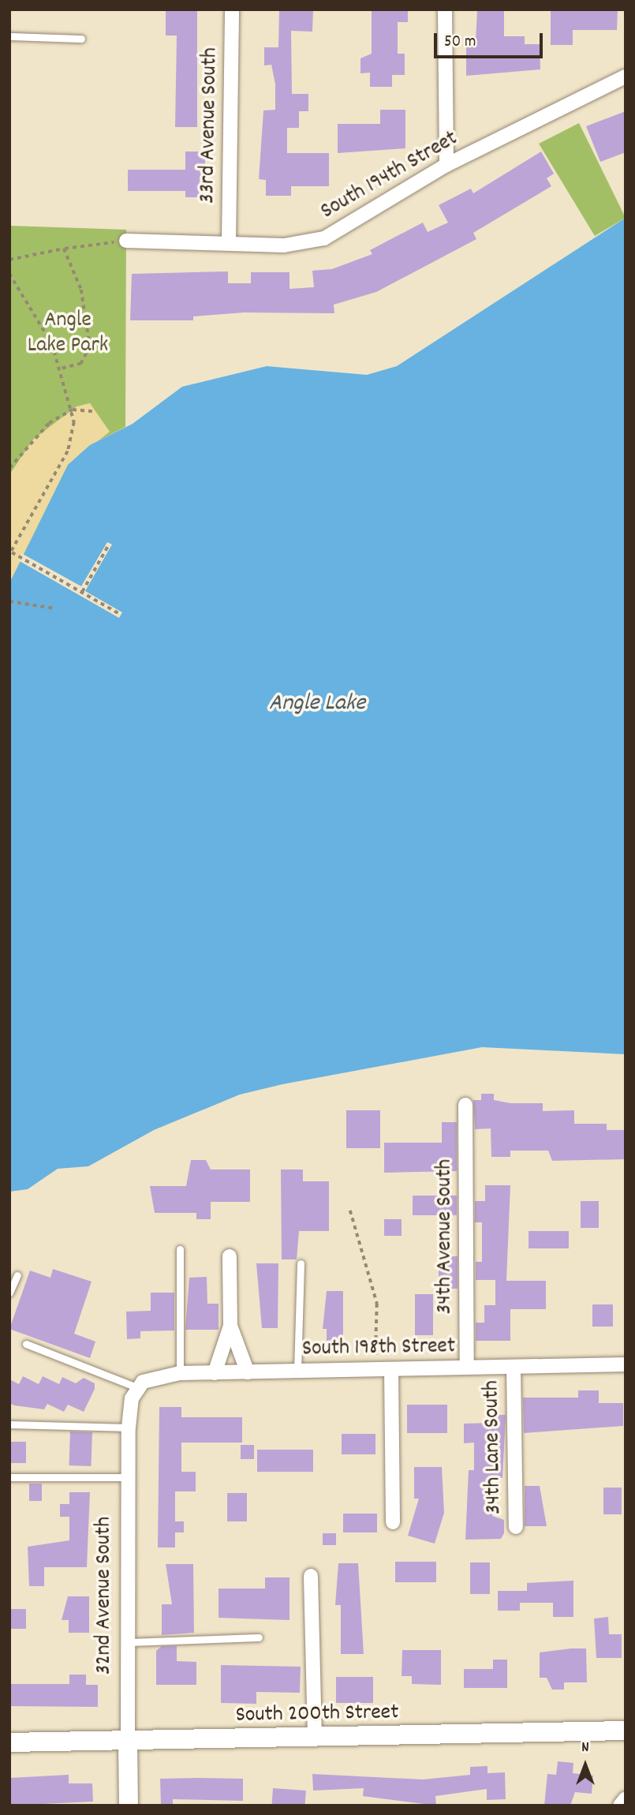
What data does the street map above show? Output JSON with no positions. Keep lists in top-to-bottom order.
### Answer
{
  "streets": {
    "main road": ["32nd Avenue South", "South 200th Street"],
    "street": [
      "33rd Avenue South",
      "South 194th Street",
      "34th Avenue South",
      "South 198th Street",
      "34th Lane South"
    ]
  },
  "crossings": [
    ["33rd Avenue South", "South 194th Street"],
    ["34th Avenue South", "South 198th Street"],
    ["South 198th Street", "34th Lane South"],
    ["South 198th Street", "32nd Avenue South"],
    ["32nd Avenue South", "South 200th Street"]
  ],
  "water": ["Angle Lake"],
  "parks": ["Angle Lake Park"],
  "scale_bar": "50 m",
  "north": "top"
}
